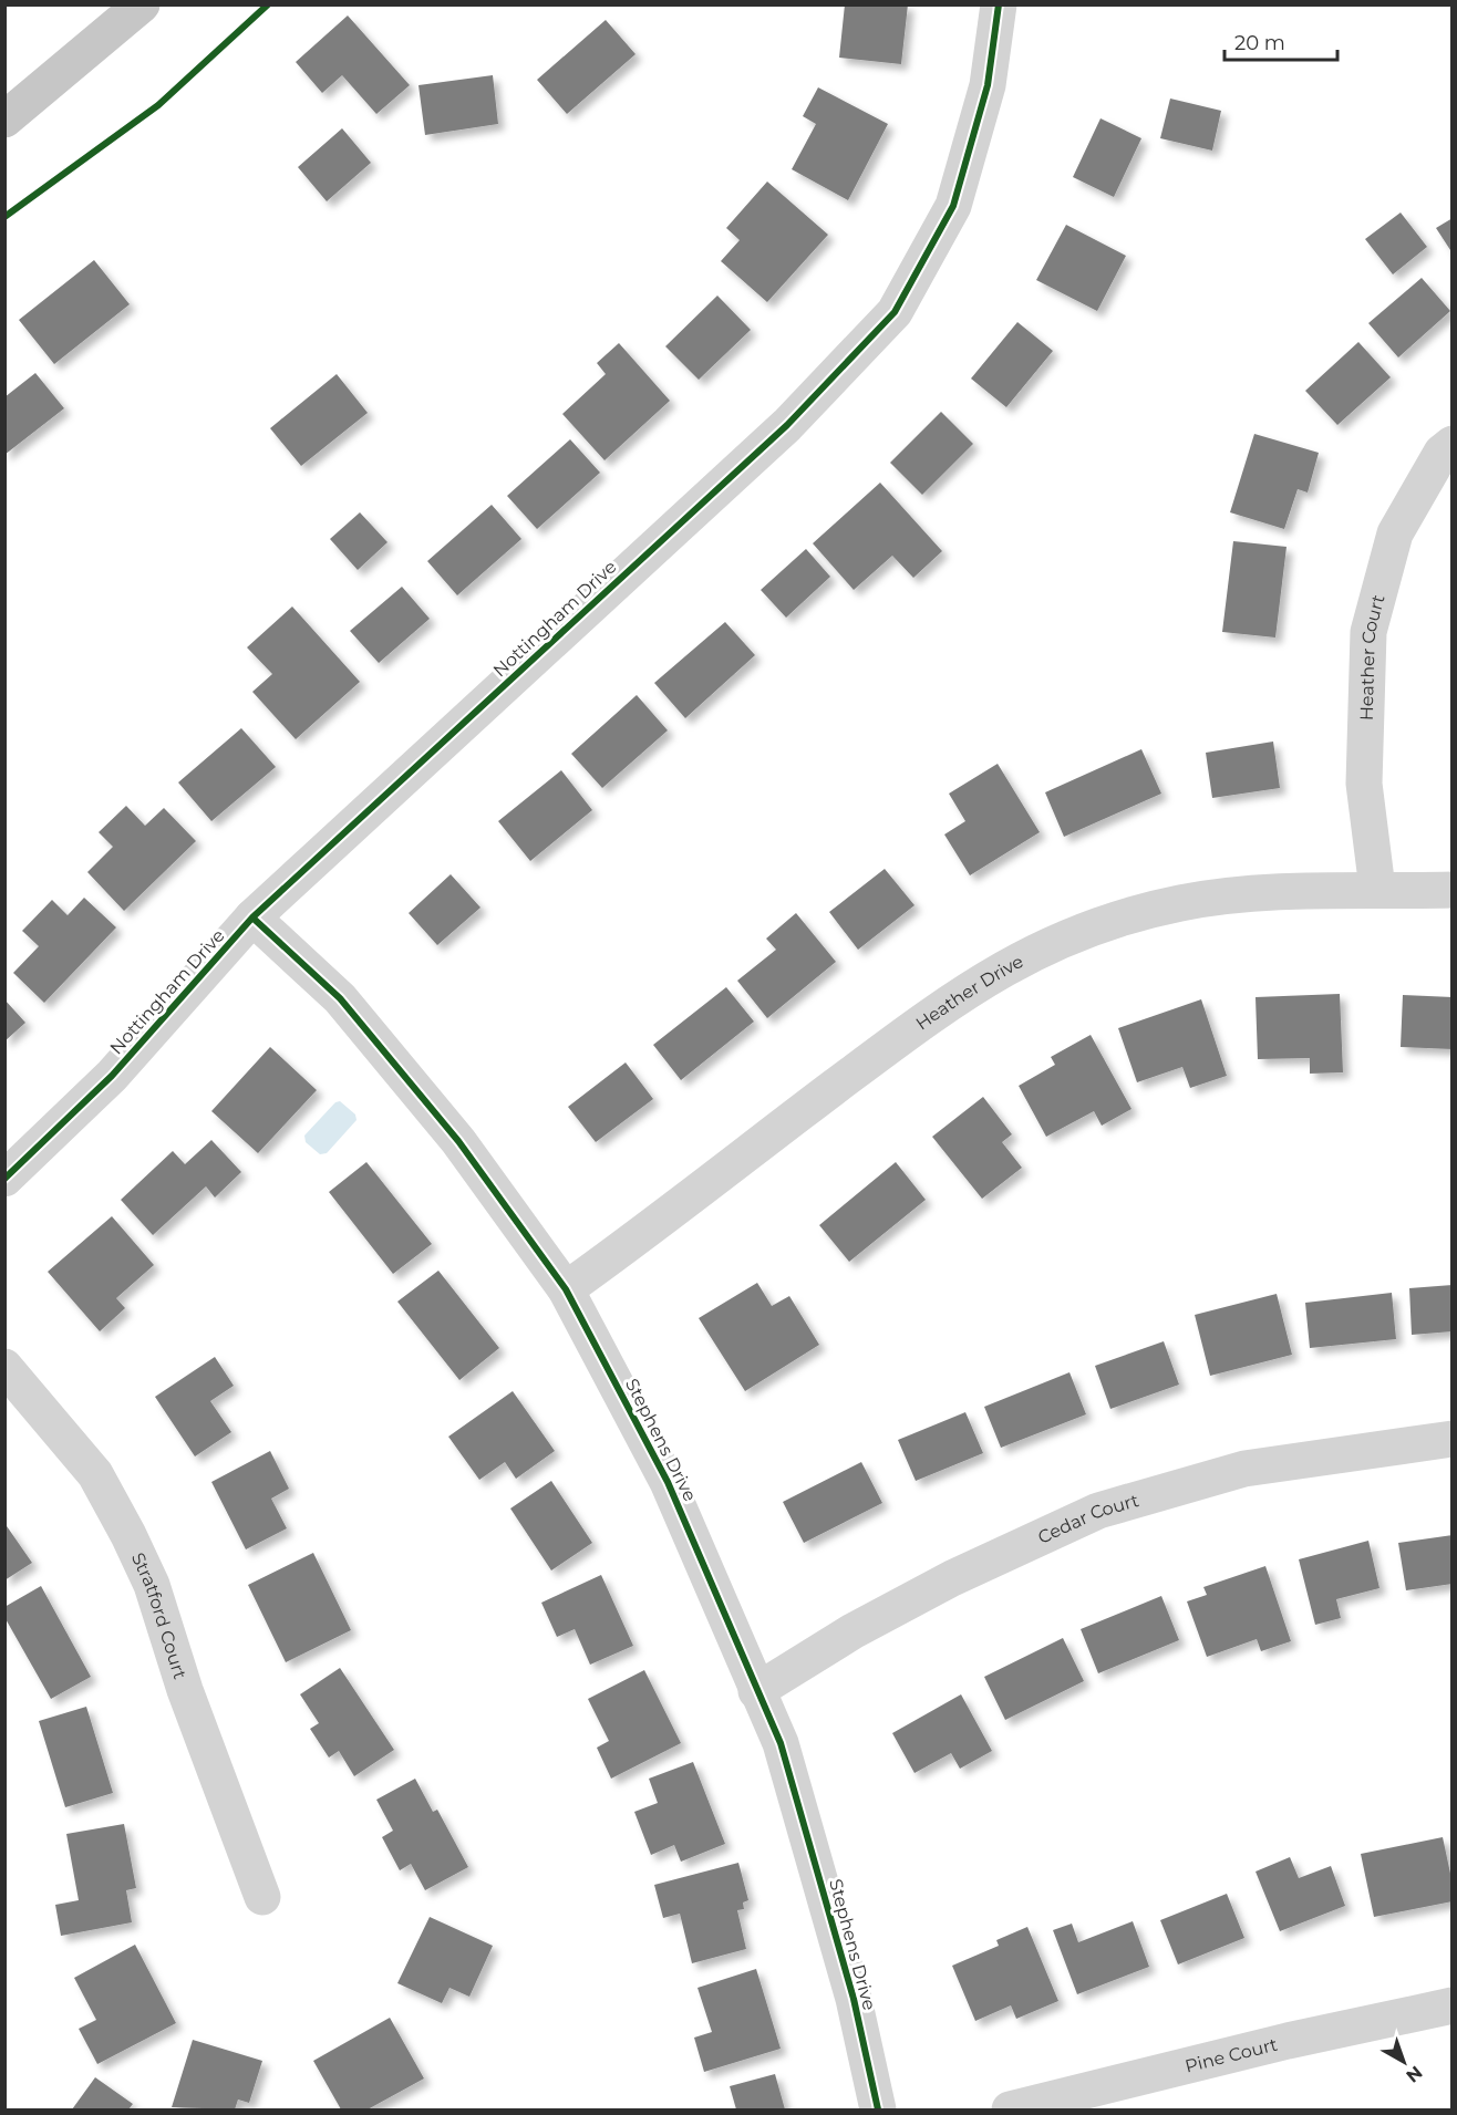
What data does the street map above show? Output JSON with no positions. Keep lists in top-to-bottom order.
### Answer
{
  "streets": {
    "street": [
      "Nottingham Drive",
      "Heather Court",
      "Heather Drive",
      "Stephens Drive",
      "Cedar Court",
      "Stratford Court",
      "Pine Court"
    ]
  },
  "crossings": [
    ["Nottingham Drive", "Stephens Drive"],
    ["Heather Court", "Heather Drive"],
    ["Heather Drive", "Stephens Drive"],
    ["Stephens Drive", "Cedar Court"]
  ],
  "scale_bar": "20 m",
  "north": "bottom right"
}
